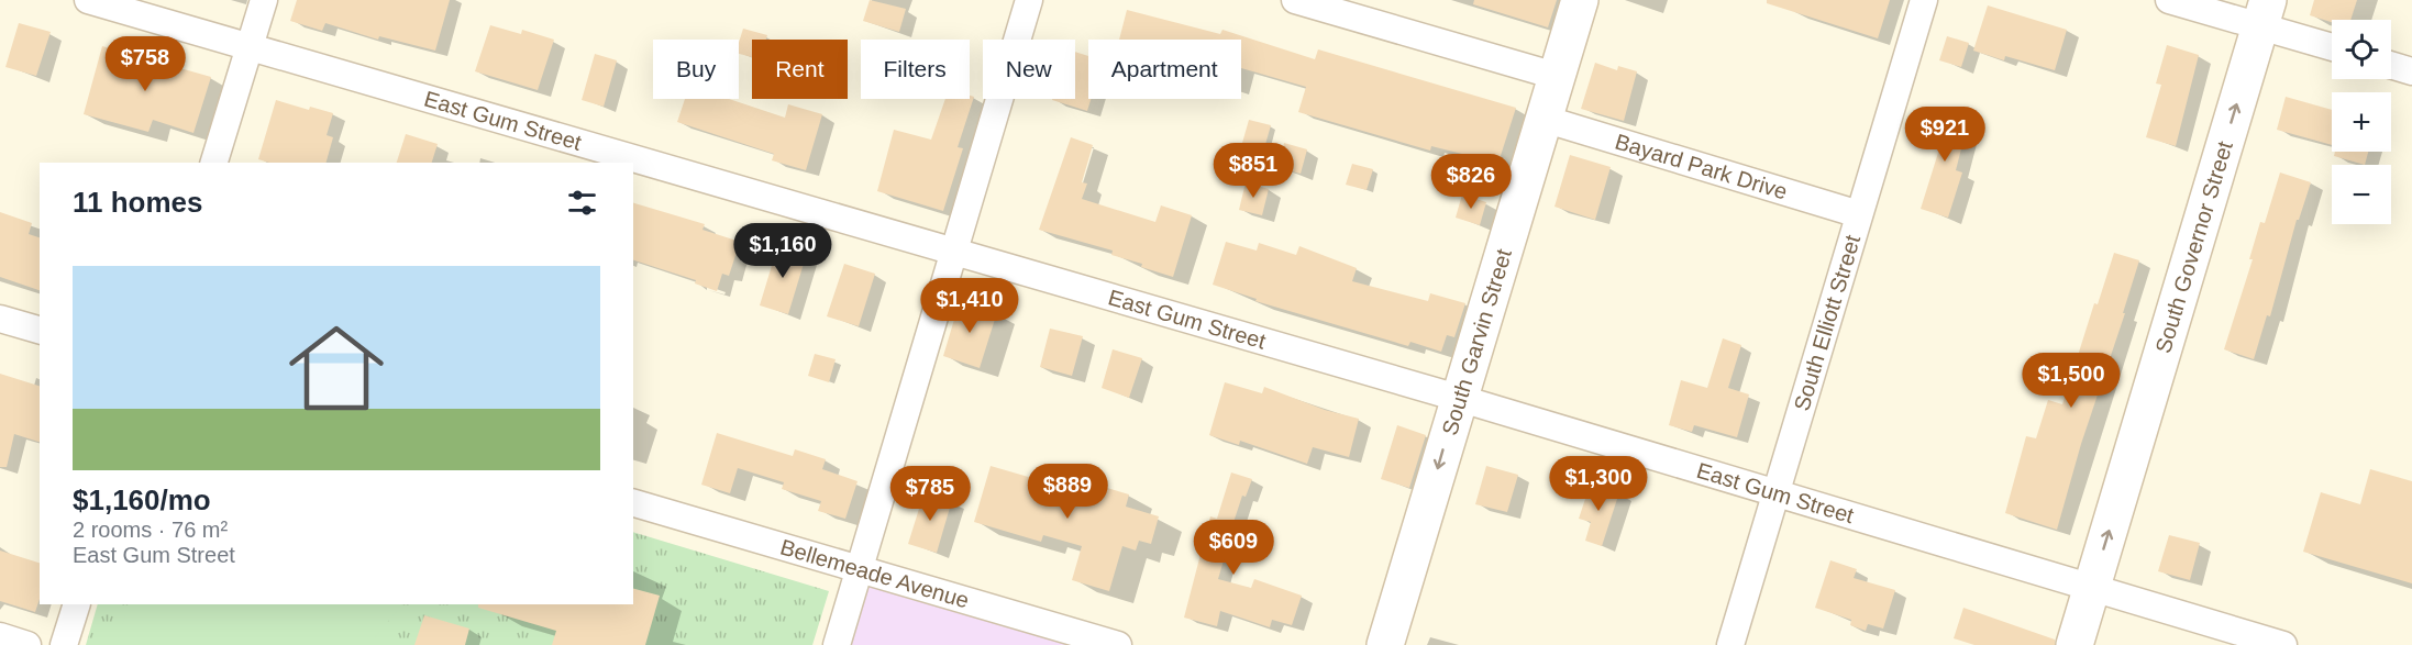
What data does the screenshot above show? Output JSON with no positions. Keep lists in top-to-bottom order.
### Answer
{
  "streets": {
    "street": [
      "East Gum Street",
      "Bayard Park Drive",
      "South Governor Street",
      "South Elliott Street",
      "South Garvin Street",
      "Bellemeade Avenue"
    ]
  },
  "crossings": [
    ["East Gum Street", "South Governor Street"],
    ["East Gum Street", "South Elliott Street"],
    ["East Gum Street", "South Garvin Street"],
    ["Bayard Park Drive", "South Elliott Street"],
    ["Bayard Park Drive", "South Garvin Street"]
  ],
  "one_way": ["South Governor Street", "South Garvin Street"],
  "page": {
    "map_buttons": ["+", "−"],
    "price": [
      "$758",
      "$921",
      "$851",
      "$826",
      "$1,160",
      "$1,410",
      "$1,500",
      "$1,300",
      "$889",
      "$785",
      "$609"
    ],
    "chip": [
      "Buy",
      "Rent",
      "Filters",
      "New",
      "Apartment"
    ],
    "heading": "11 homes",
    "list": [
      {
        "name": "$1,160/mo",
        "note": "2 rooms · 76 m² · East Gum Street"
      }
    ]
  }
}
